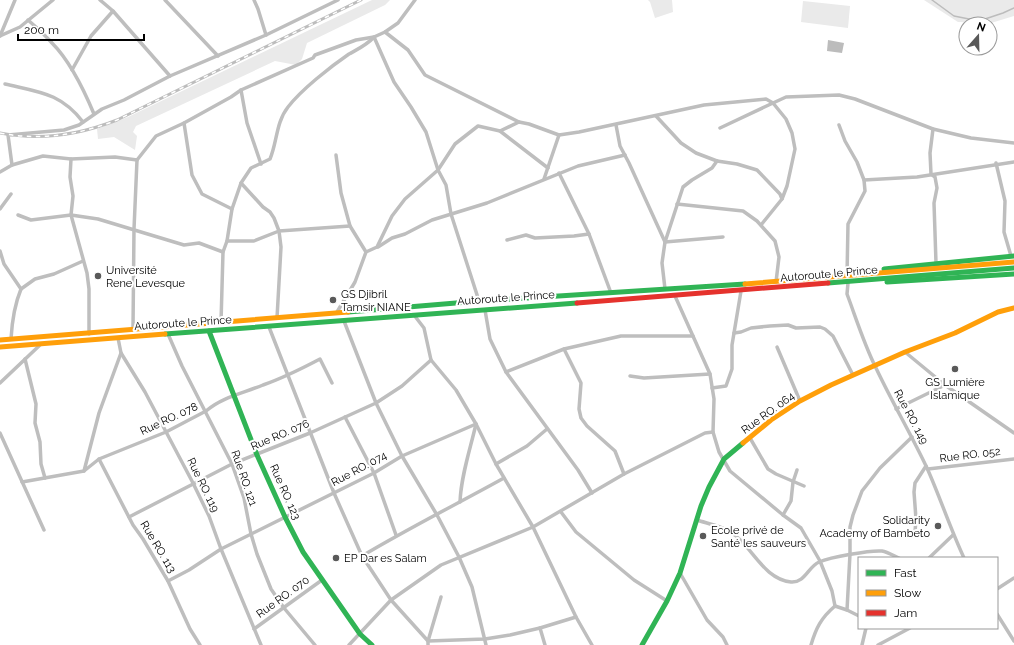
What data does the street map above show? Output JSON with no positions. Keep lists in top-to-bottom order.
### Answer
{
  "streets": {
    "main road": ["Autoroute le Prince", "Rue RO. 064", "Rue RO. 123"],
    "street": [
      "Rue RO. 149",
      "Rue RO. 078",
      "Rue RO. 076",
      "Rue RO. 052",
      "Rue RO. 074",
      "Rue RO. 121",
      "Rue RO. 119",
      "Rue RO. 113",
      "Rue RO. 070"
    ]
  },
  "crossings": [
    ["Autoroute le Prince", "Rue RO. 149"],
    ["Autoroute le Prince", "Rue RO. 121"],
    ["Autoroute le Prince", "Rue RO. 119"],
    ["Autoroute le Prince", "Rue RO. 123"],
    ["Rue RO. 064", "Rue RO. 149"],
    ["Rue RO. 149", "Rue RO. 052"],
    ["Rue RO. 078", "Rue RO. 121"],
    ["Rue RO. 078", "Rue RO. 119"],
    ["Rue RO. 078", "Rue RO. 123"],
    ["Rue RO. 078", "Rue RO. 113"],
    ["Rue RO. 076", "Rue RO. 121"],
    ["Rue RO. 076", "Rue RO. 119"],
    ["Rue RO. 076", "Rue RO. 123"],
    ["Rue RO. 076", "Rue RO. 113"],
    ["Rue RO. 074", "Rue RO. 121"],
    ["Rue RO. 074", "Rue RO. 119"],
    ["Rue RO. 074", "Rue RO. 123"],
    ["Rue RO. 074", "Rue RO. 113"],
    ["Rue RO. 121", "Rue RO. 070"],
    ["Rue RO. 119", "Rue RO. 070"],
    ["Rue RO. 123", "Rue RO. 070"]
  ],
  "places": [
    "Université Rene Levesque",
    "GS Djibril Tamsir NIANE",
    "GS Lumière Islamique",
    "Solidarity Academy of Bambeto",
    "Ecole privé de Santé les sauveurs",
    "EP Dar es Salam"
  ],
  "legend": ["Fast", "Slow", "Jam"],
  "scale_bar": "200 m",
  "north": "top"
}
